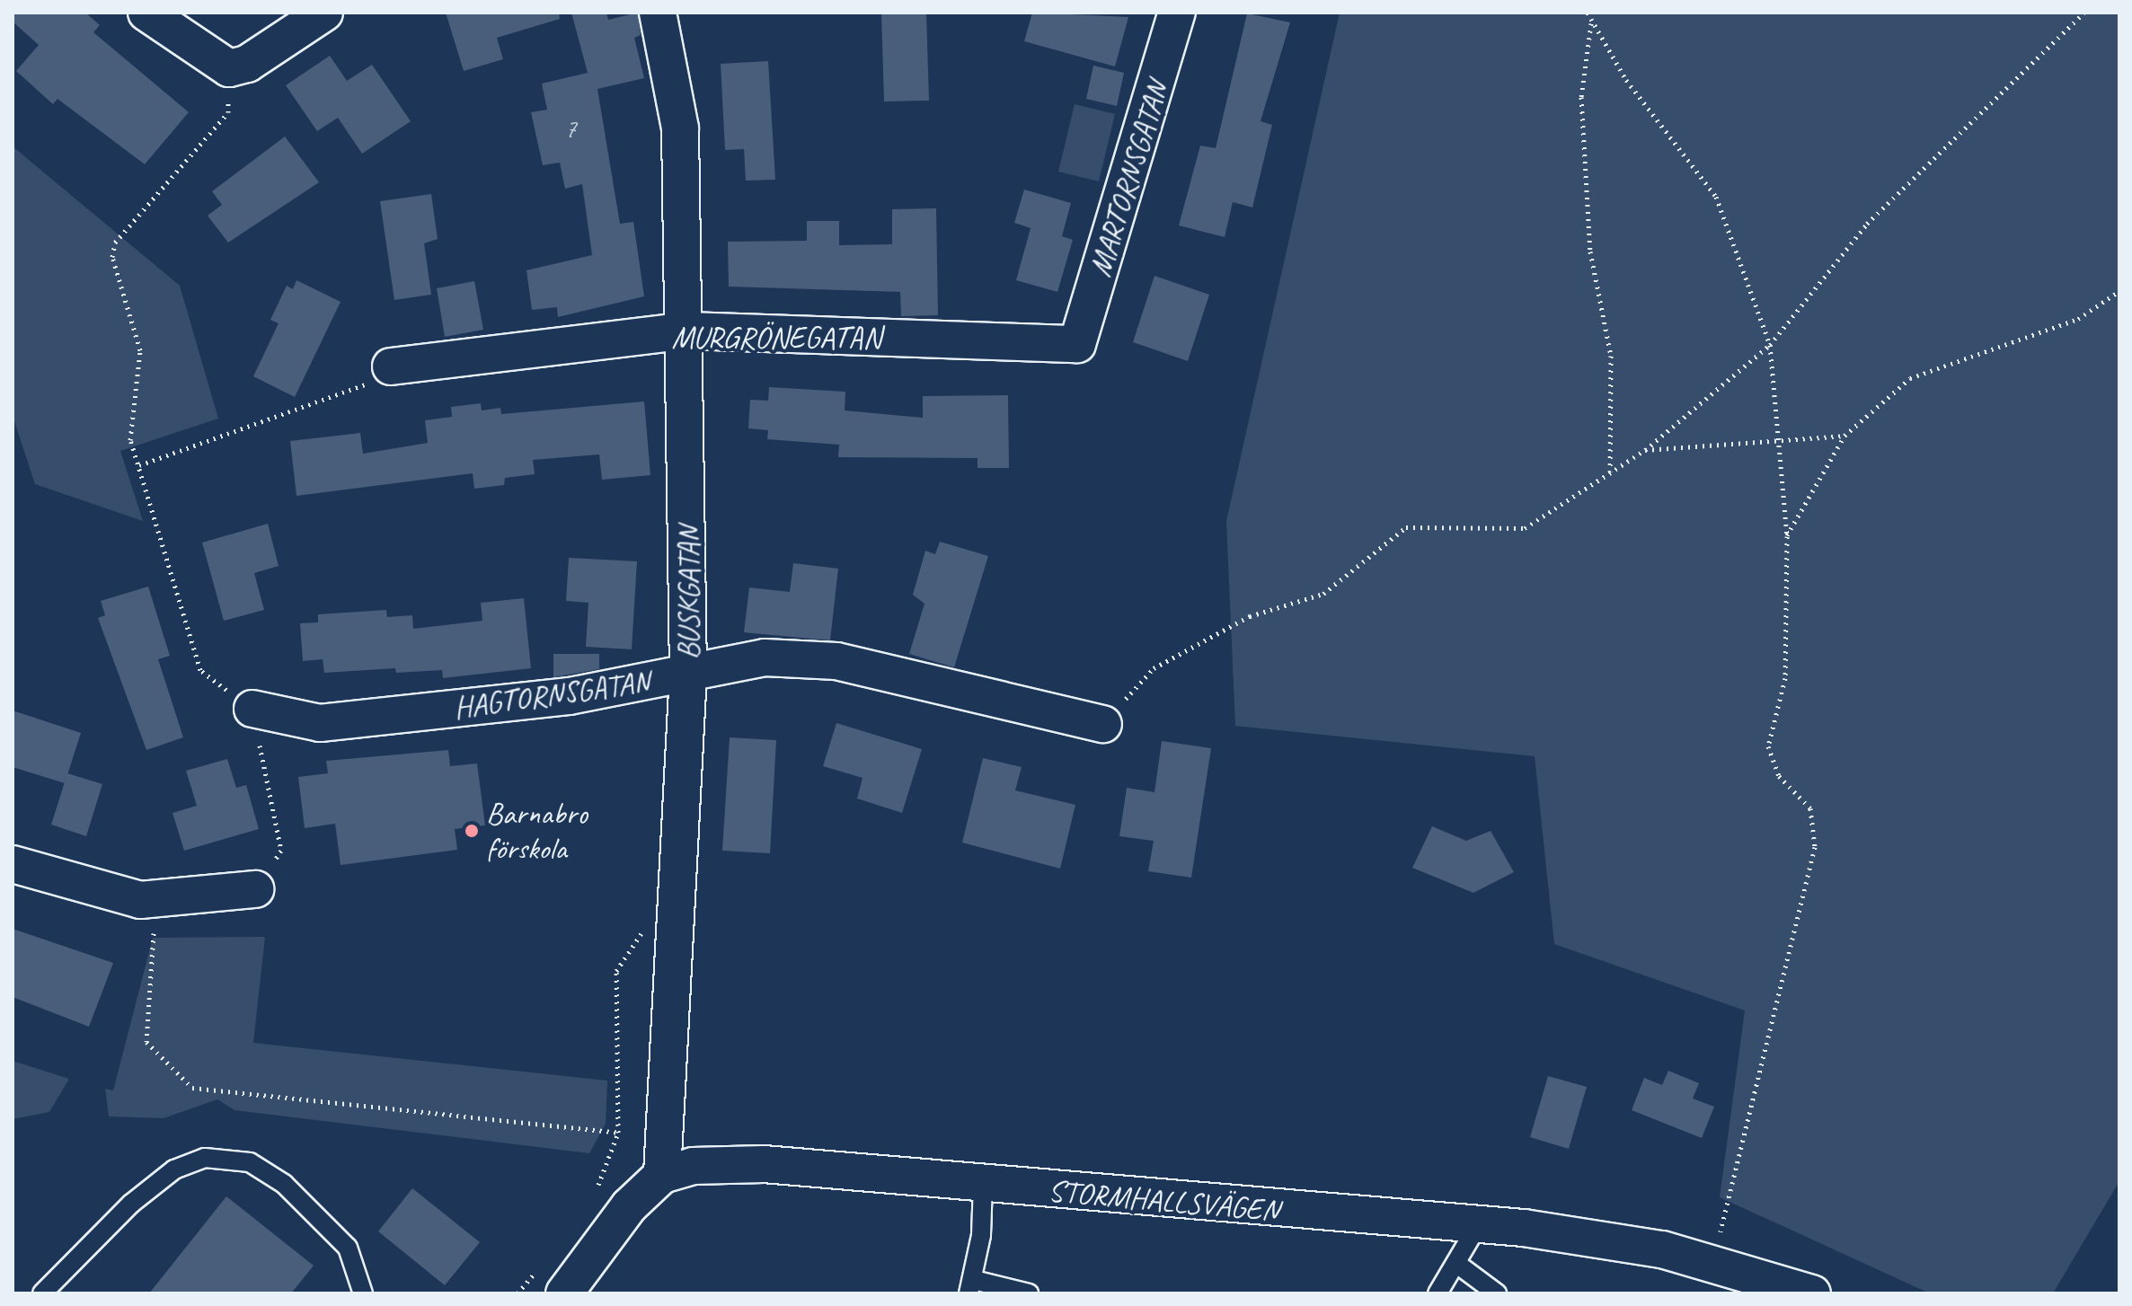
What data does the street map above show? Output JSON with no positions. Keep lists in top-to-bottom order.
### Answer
{
  "streets": {
    "street": [
      "MARTORNSGATAN",
      "MURGRÖNEGATAN",
      "BUSKGATAN",
      "HAGTORNSGATAN",
      "STORMHALLSVÄGEN"
    ]
  },
  "crossings": [
    ["MARTORNSGATAN", "MURGRÖNEGATAN"],
    ["MURGRÖNEGATAN", "BUSKGATAN"],
    ["BUSKGATAN", "HAGTORNSGATAN"],
    ["BUSKGATAN", "STORMHALLSVÄGEN"]
  ],
  "places": ["Barnabro förskola"],
  "house_numbers": ["7"]
}
